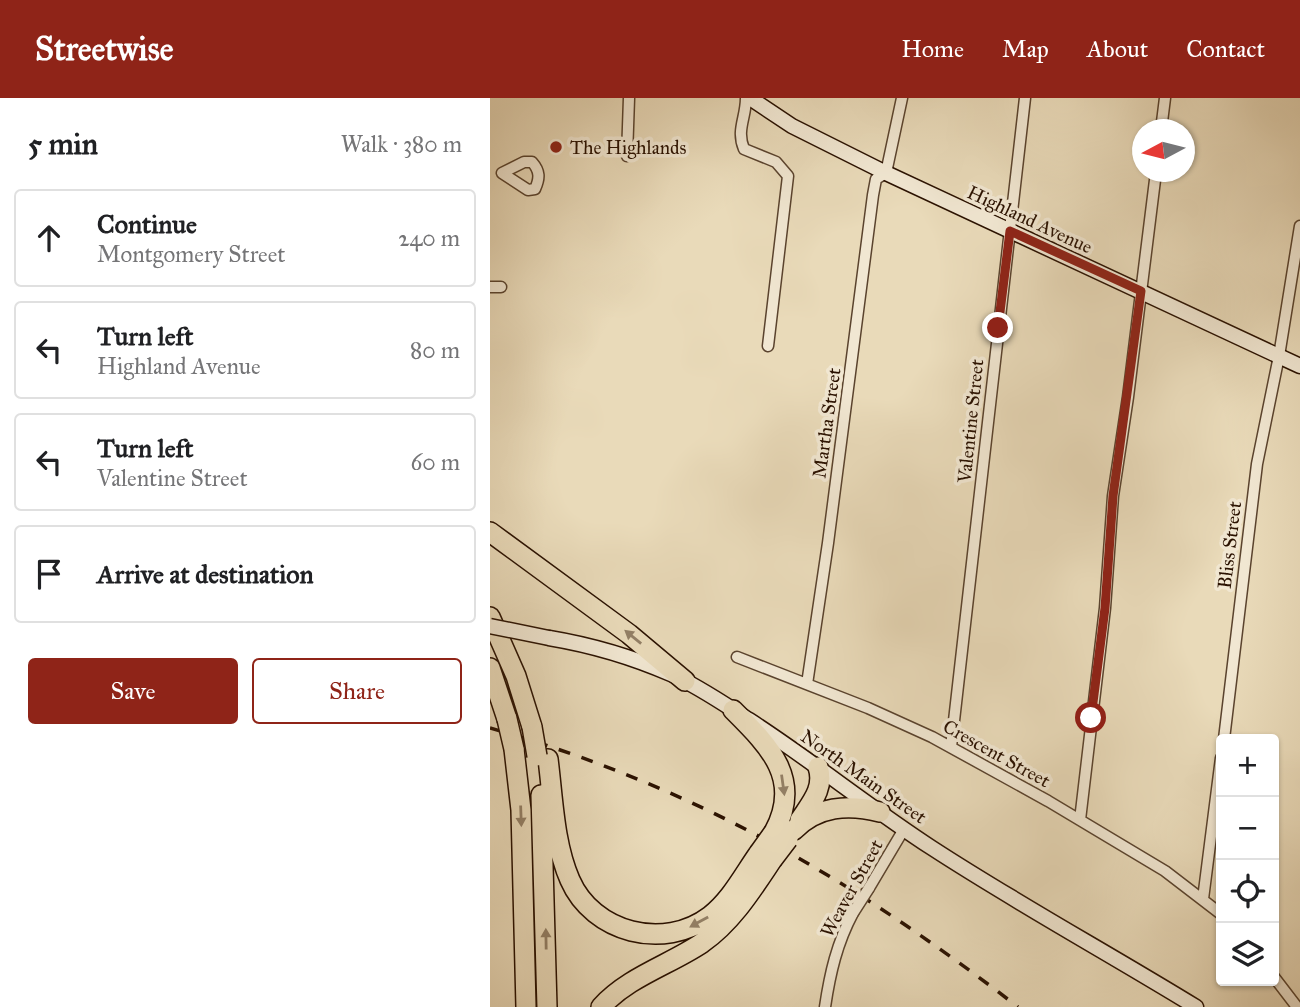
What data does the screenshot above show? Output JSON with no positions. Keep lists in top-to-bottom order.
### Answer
{
  "streets": {
    "main road": ["Highland Avenue", "North Main Street"],
    "street": [
      "Valentine Street",
      "Martha Street",
      "Bliss Street",
      "Crescent Street",
      "Weaver Street"
    ]
  },
  "crossings": [
    ["Highland Avenue", "Valentine Street"],
    ["Highland Avenue", "Martha Street"],
    ["Highland Avenue", "Bliss Street"],
    ["Valentine Street", "Crescent Street"],
    ["Martha Street", "Crescent Street"],
    ["North Main Street", "Weaver Street"]
  ],
  "places": ["The Highlands"],
  "north": "left",
  "page": {
    "header": "Streetwise",
    "nav": [
      "Home",
      "Map",
      "About",
      "Contact"
    ],
    "heading": ["5 min", "Walk · 380 m"],
    "list": [
      ["Continue", "Montgomery Street", "240 m"],
      ["Turn left", "Highland Avenue", "80 m"],
      ["Turn left", "Valentine Street", "60 m"],
      "Arrive at destination"
    ],
    "buttons": ["Save", "Share"],
    "map_buttons": ["+", "−"]
  }
}
